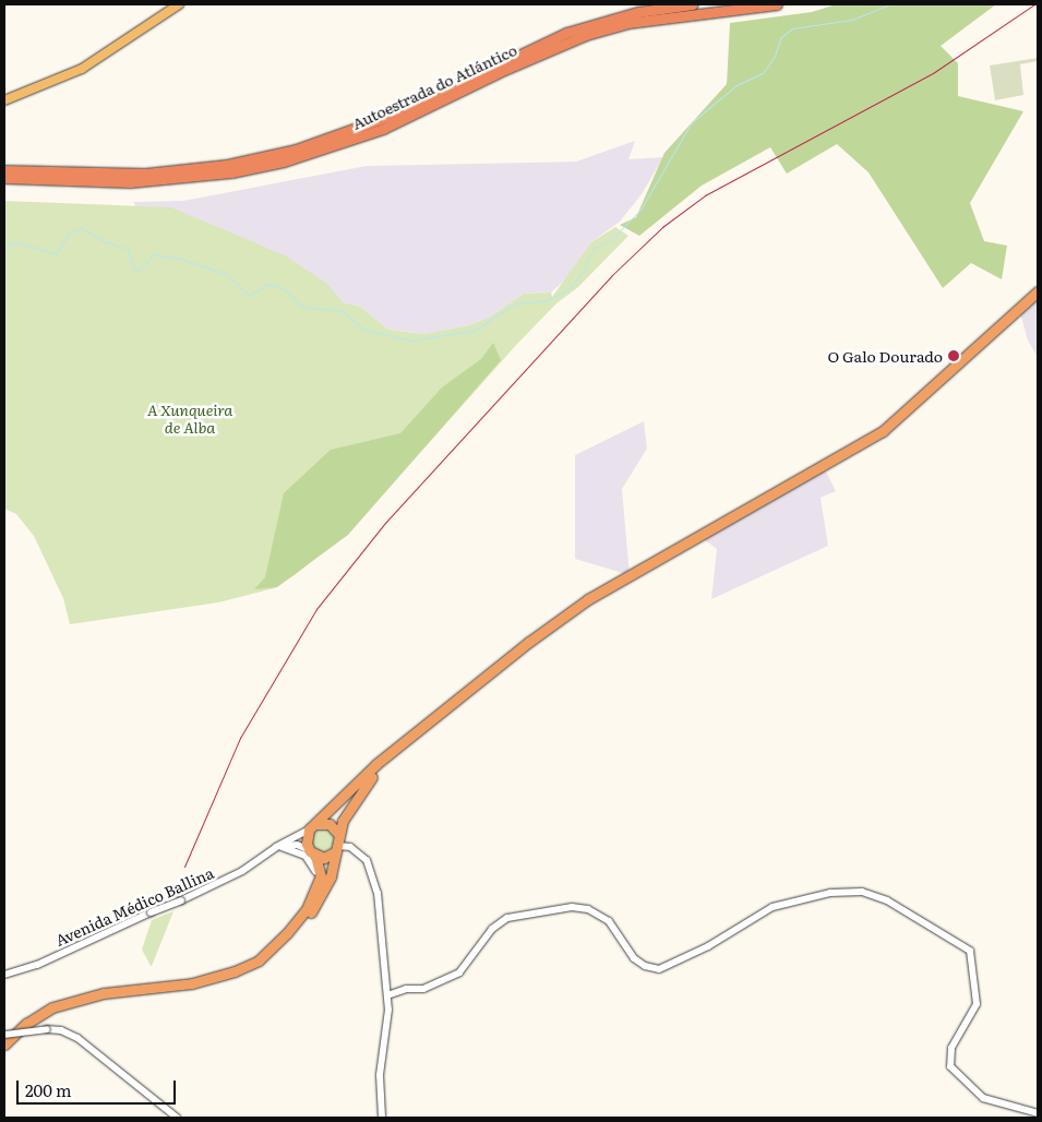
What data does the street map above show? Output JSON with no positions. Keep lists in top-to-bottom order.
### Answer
{
  "streets": {
    "highway": ["Autoestrada do Atlántico"],
    "street": ["Avenida Médico Ballina"]
  },
  "parks": ["A Xunqueira de Alba"],
  "places": ["O Galo Dourado"],
  "scale_bar": "200 m"
}
